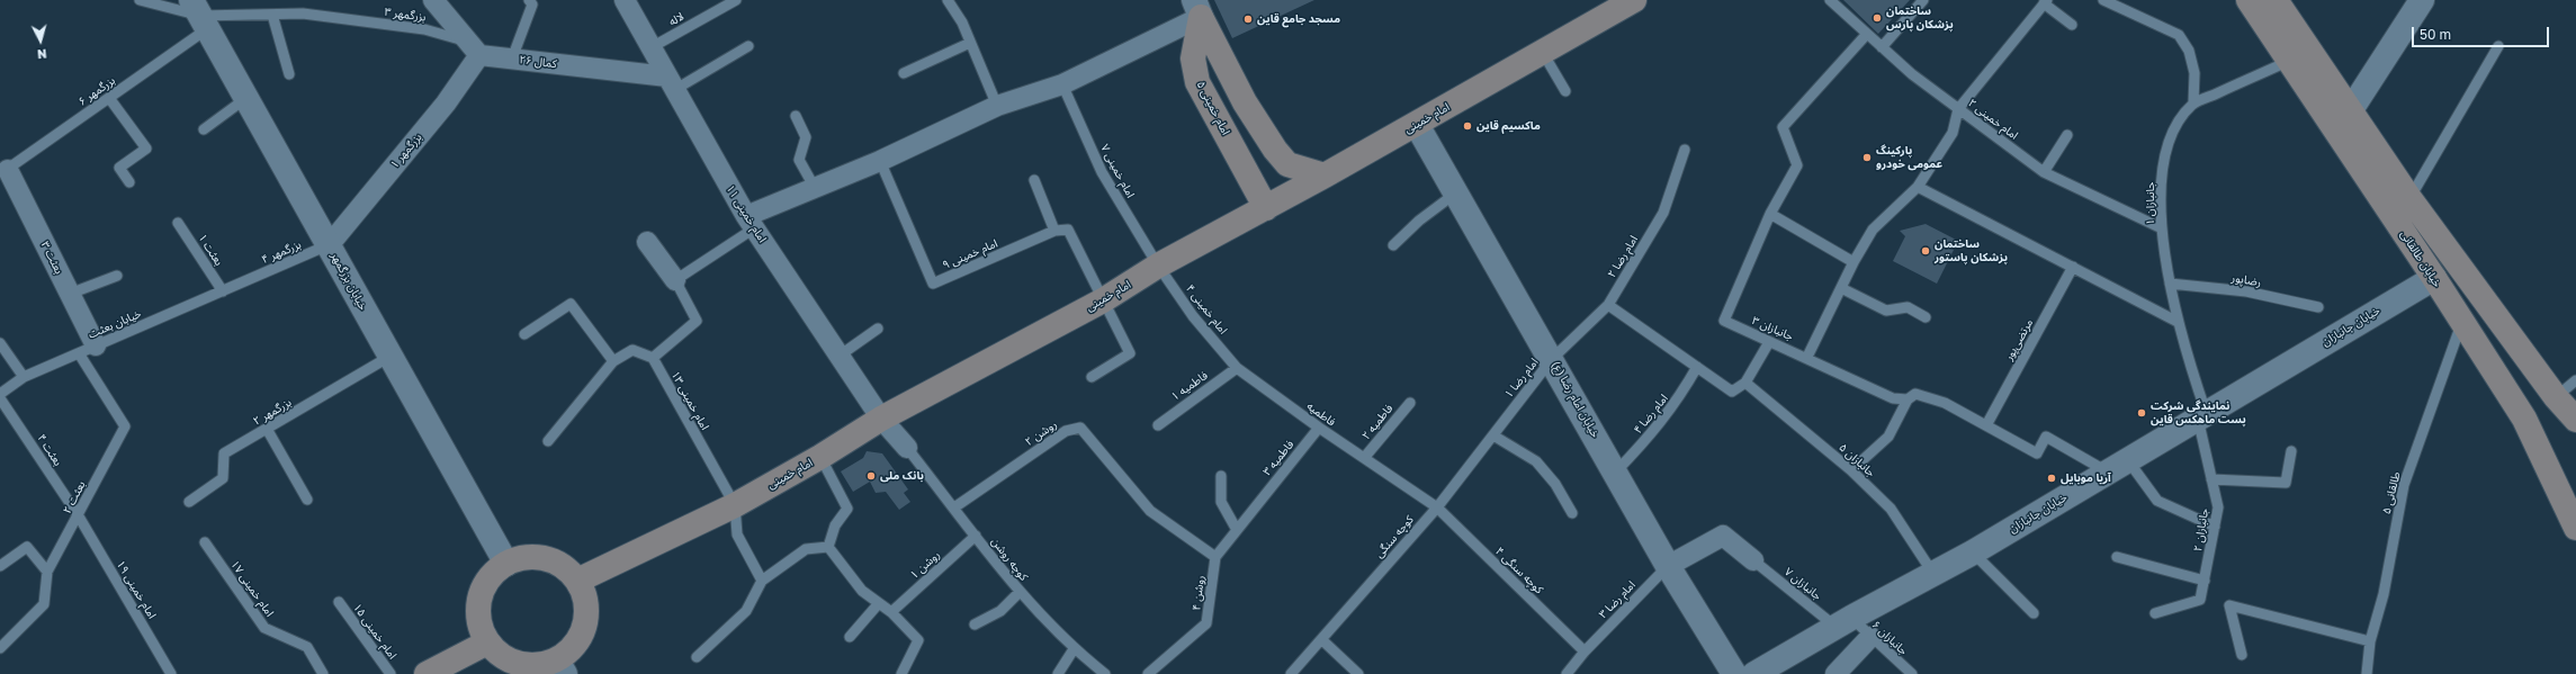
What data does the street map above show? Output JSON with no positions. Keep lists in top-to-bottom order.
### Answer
{
  "streets": {
    "main road": ["امام خمینی ۵", "امام خمینی", "خیابان طالقانی"],
    "street": [
      "کمال ۲۶",
      "بزرگمهر ۱",
      "امام خمینی ۱۱",
      "بعثت ۳",
      "خیابان بزرگمهر",
      "خیابان جانبازان",
      "خیابان امام رضا (ع)"
    ],
    "lane": [
      "بزرگمهر ۳",
      "لاله",
      "بزرگمهر ۶",
      "امام خمینی ۲",
      "امام خمینی ۷",
      "جانبازان ۱",
      "بعثت ۱",
      "بزرگمهر ۴",
      "امام خمینی ۹",
      "امام رضا ۲",
      "رضاپور",
      "امام خمینی ۴",
      "خیابان بعثت",
      "جانبازان ۳",
      "مرتضی‌پور",
      "امام رضا ۱",
      "فاطمیه ۱",
      "امام خمینی ۱۳",
      "بزرگمهر ۲",
      "فاطمیه",
      "امام رضا ۴",
      "فاطمیه ۲",
      "روشن ۲",
      "بعثت ۴",
      "فاطمیه ۳",
      "جانبازان ۵",
      "طالقانی ۵",
      "بعثت ۲",
      "جانبازان ۲",
      "کوچه سنگی",
      "کوچه روشن",
      "روشن ۱",
      "کوچه سنگی ۴",
      "جانبازان ۷",
      "امام خمینی ۱۷",
      "امام خمینی ۱۹",
      "روشن ۴",
      "امام رضا ۳",
      "امام خمینی ۱۵",
      "جانبازان ۶"
    ]
  },
  "crossings": [
    ["بزرگمهر ۳", "کمال ۲۶"],
    ["بزرگمهر ۳", "بزرگمهر ۶"],
    ["بزرگمهر ۳", "بزرگمهر ۱"],
    ["بزرگمهر ۳", "خیابان بزرگمهر"],
    ["لاله", "امام خمینی ۱۱"],
    ["کمال ۲۶", "بزرگمهر ۱"],
    ["کمال ۲۶", "امام خمینی ۱۱"],
    ["بزرگمهر ۶", "بعثت ۳"],
    ["بزرگمهر ۶", "خیابان بزرگمهر"],
    ["امام خمینی ۵", "امام خمینی"],
    ["امام خمینی", "امام خمینی ۷"],
    ["امام خمینی", "امام خمینی ۱۱"],
    ["امام خمینی", "خیابان بزرگمهر"],
    ["امام خمینی", "امام خمینی ۴"],
    ["امام خمینی", "خیابان امام رضا (ع)"],
    ["امام خمینی", "امام خمینی ۱۳"],
    ["امام خمینی ۲", "جانبازان ۱"],
    ["امام خمینی ۲", "جانبازان ۳"],
    ["بزرگمهر ۱", "بزرگمهر ۴"],
    ["بزرگمهر ۱", "خیابان بزرگمهر"],
    ["امام خمینی ۷", "امام خمینی ۴"],
    ["جانبازان ۱", "خیابان طالقانی"],
    ["جانبازان ۱", "رضاپور"],
    ["جانبازان ۱", "خیابان جانبازان"],
    ["جانبازان ۱", "جانبازان ۲"],
    ["امام خمینی ۱۱", "کوچه روشن"],
    ["بعثت ۱", "خیابان بعثت"],
    ["بزرگمهر ۴", "خیابان بزرگمهر"],
    ["بزرگمهر ۴", "خیابان بعثت"],
    ["امام رضا ۲", "امام رضا ۱"],
    ["امام رضا ۲", "خیابان امام رضا (ع)"],
    ["بعثت ۳", "خیابان بعثت"],
    ["بعثت ۳", "بعثت ۲"],
    ["خیابان طالقانی", "خیابان جانبازان"],
    ["خیابان طالقانی", "طالقانی ۵"],
    ["خیابان بزرگمهر", "بزرگمهر ۲"],
    ["امام خمینی ۴", "فاطمیه ۱"],
    ["امام خمینی ۴", "فاطمیه"],
    ["خیابان بعثت", "بعثت ۲"],
    ["خیابان جانبازان", "جانبازان ۳"],
    ["خیابان جانبازان", "جانبازان ۵"],
    ["خیابان جانبازان", "جانبازان ۲"],
    ["خیابان جانبازان", "جانبازان ۷"],
    ["خیابان جانبازان", "جانبازان ۶"],
    ["جانبازان ۳", "مرتضی‌پور"],
    ["امام رضا ۱", "خیابان امام رضا (ع)"],
    ["امام رضا ۱", "کوچه سنگی"],
    ["فاطمیه ۱", "فاطمیه"],
    ["خیابان امام رضا (ع)", "امام رضا ۴"],
    ["خیابان امام رضا (ع)", "امام رضا ۳"],
    ["فاطمیه", "فاطمیه ۲"],
    ["فاطمیه", "فاطمیه ۳"],
    ["فاطمیه", "کوچه سنگی ۴"],
    ["روشن ۲", "کوچه روشن"],
    ["روشن ۲", "روشن ۴"],
    ["بعثت ۴", "بعثت ۲"],
    ["بعثت ۴", "امام خمینی ۱۹"],
    ["فاطمیه ۳", "روشن ۴"],
    ["بعثت ۲", "امام خمینی ۱۹"],
    ["کوچه سنگی", "کوچه سنگی ۴"],
    ["کوچه روشن", "روشن ۱"],
    ["کوچه سنگی ۴", "امام رضا ۳"],
    ["جانبازان ۷", "جانبازان ۶"]
  ],
  "places": [
    "ساختمان پزشکان پارس",
    "مسجد جامع قاین",
    "ماکسیم قاین",
    "پارکینگ عمومی خودرو",
    "ساختمان پزشکان پاستور",
    "نمایندگی شرکت پست ماهکس قاین",
    "بانک ملی",
    "آریا موبایل"
  ],
  "scale_bar": "50 m",
  "north": "bottom"
}
